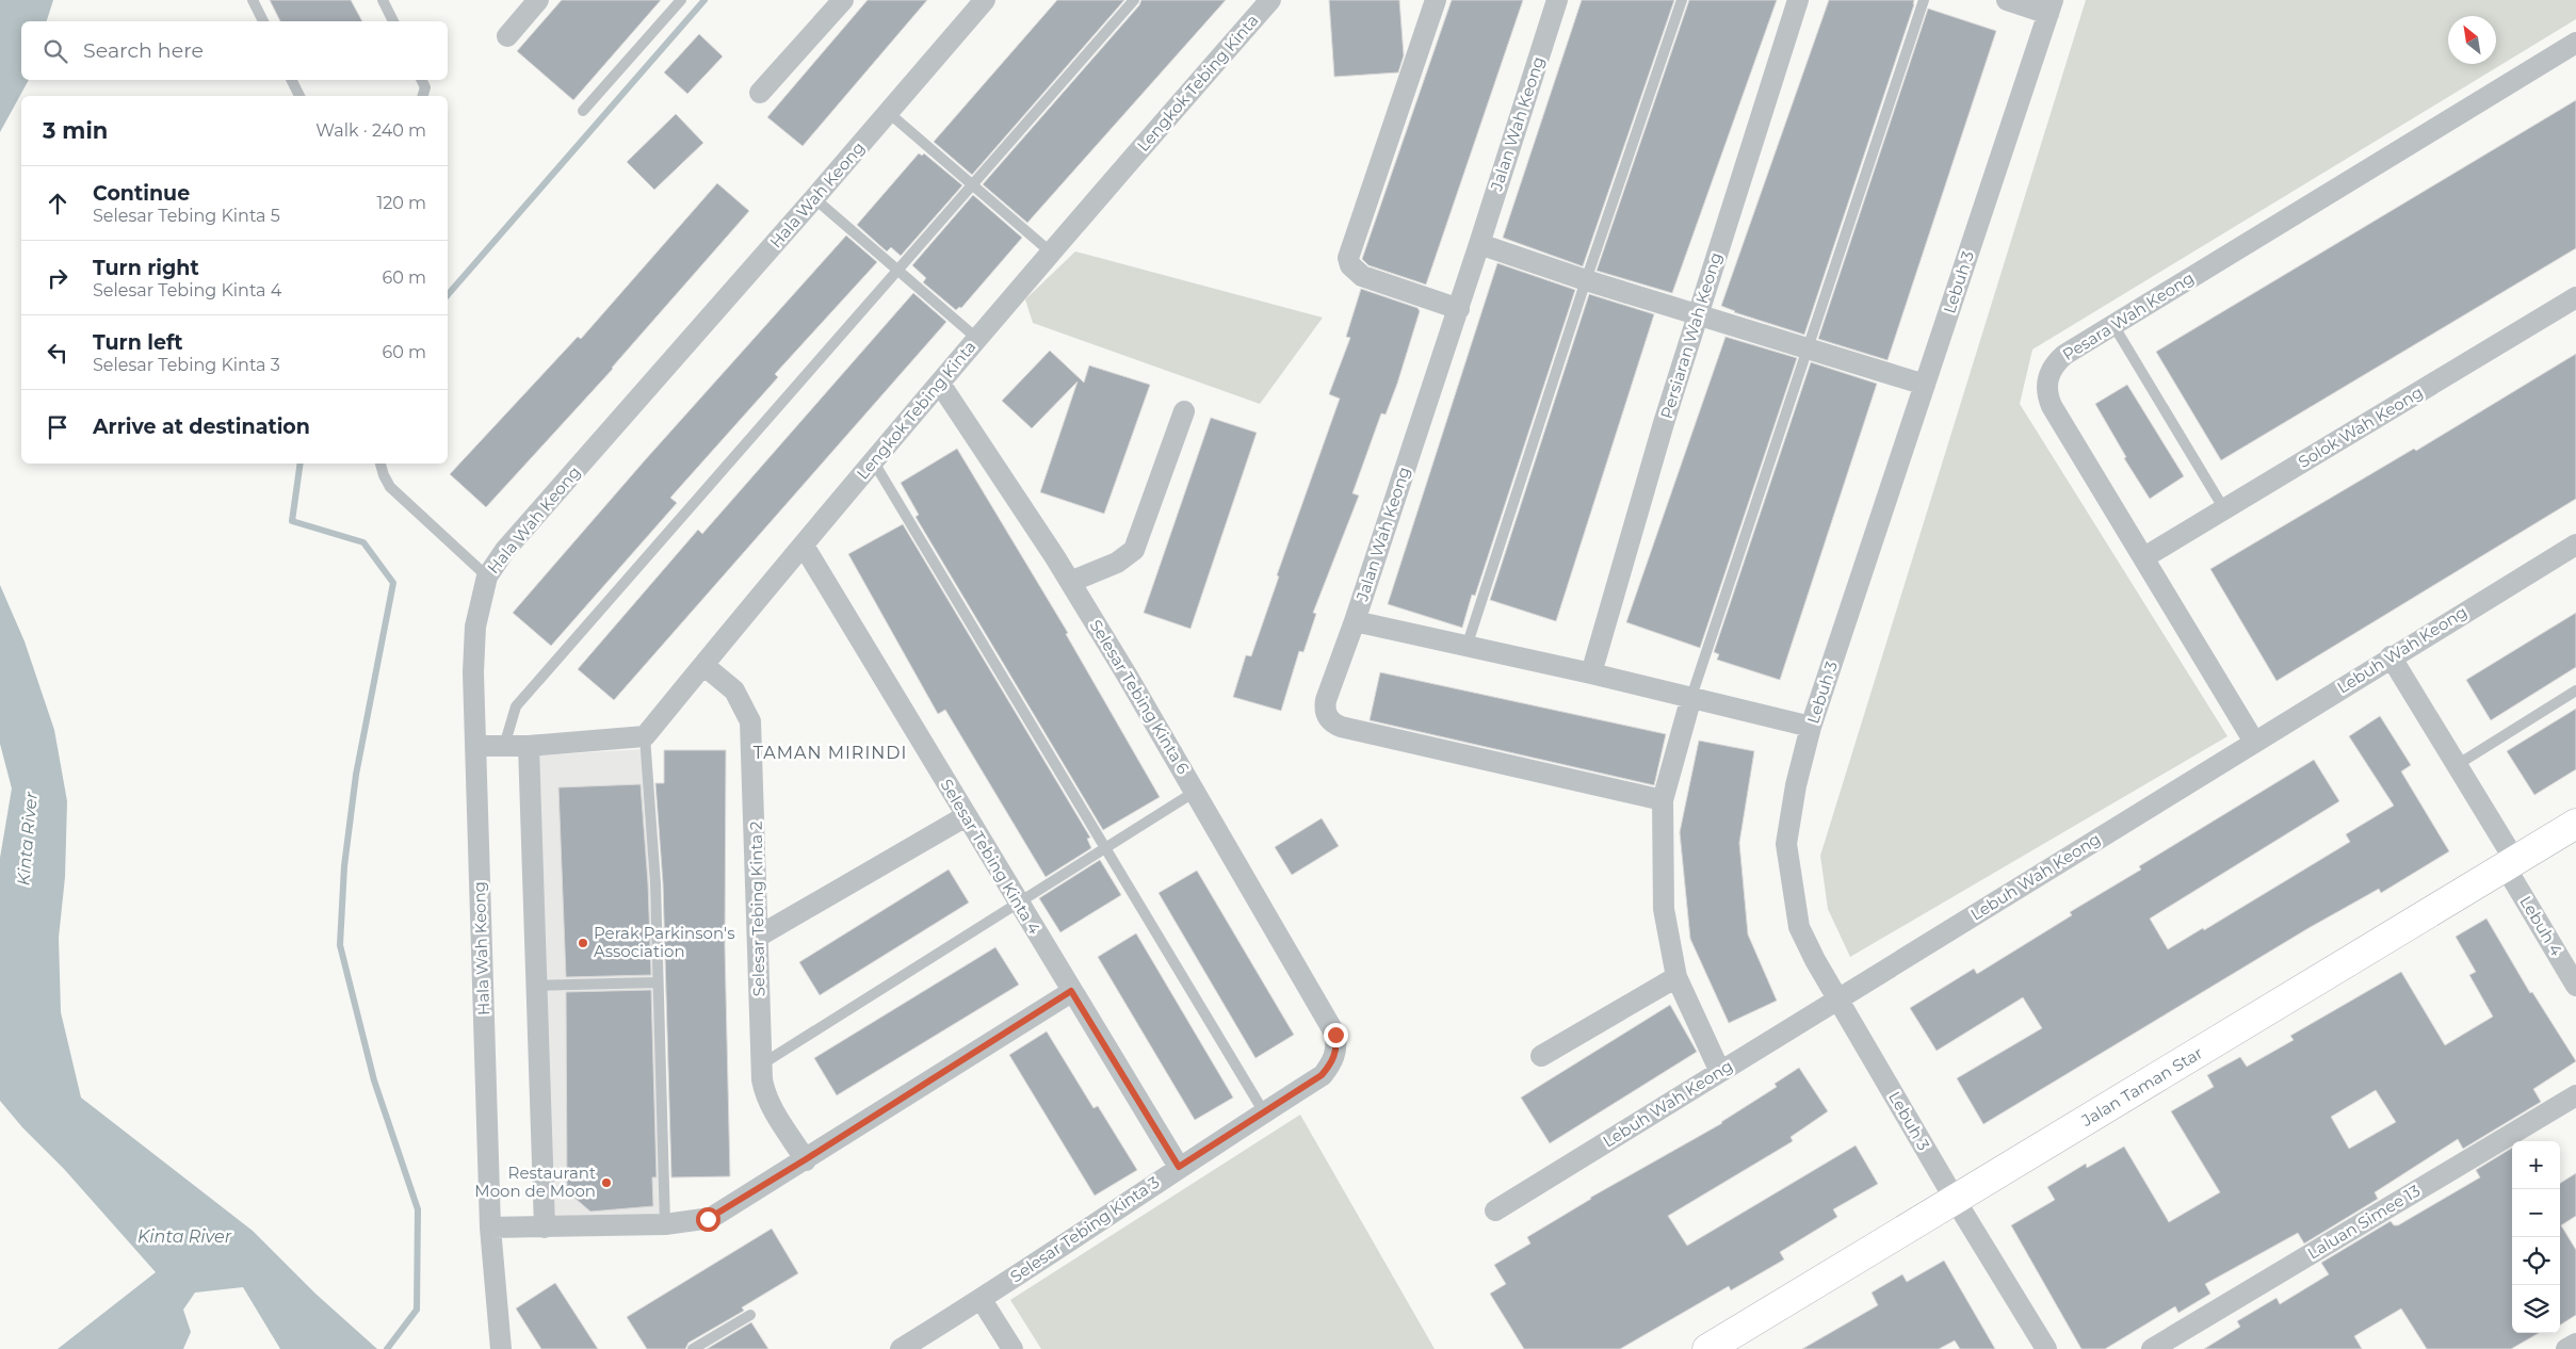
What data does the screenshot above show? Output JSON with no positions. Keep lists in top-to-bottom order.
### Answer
{
  "streets": {
    "street": [
      "Lengkok Tebing Kinta",
      "Jalan Wah Keong",
      "Hala Wah Keong",
      "Lebuh 3",
      "Pesara Wah Keong",
      "Persiaran Wah Keong",
      "Solok Wah Keong",
      "Lebuh Wah Keong",
      "Selesar Tebing Kinta 6",
      "Selesar Tebing Kinta 4",
      "Selesar Tebing Kinta 2",
      "Lebuh 4",
      "Jalan Taman Star",
      "Laluan Simee 13",
      "Selesar Tebing Kinta 3"
    ]
  },
  "crossings": [
    ["Lengkok Tebing Kinta", "Selesar Tebing Kinta 6"],
    ["Lengkok Tebing Kinta", "Selesar Tebing Kinta 4"],
    ["Lengkok Tebing Kinta", "Selesar Tebing Kinta 2"],
    ["Jalan Wah Keong", "Lebuh 3"],
    ["Jalan Wah Keong", "Persiaran Wah Keong"],
    ["Lebuh 3", "Lebuh Wah Keong"],
    ["Lebuh 3", "Jalan Taman Star"],
    ["Pesara Wah Keong", "Solok Wah Keong"],
    ["Pesara Wah Keong", "Lebuh Wah Keong"],
    ["Lebuh Wah Keong", "Lebuh 4"],
    ["Selesar Tebing Kinta 6", "Selesar Tebing Kinta 3"],
    ["Selesar Tebing Kinta 4", "Selesar Tebing Kinta 3"],
    ["Lebuh 4", "Jalan Taman Star"]
  ],
  "districts": ["TAMAN MIRINDI"],
  "water": ["Kinta River"],
  "places": ["Perak Parkinson's Association", "Restaurant Moon de Moon"],
  "north": "top left",
  "page": {
    "search": "Search here",
    "heading": ["3 min", "Walk · 240 m"],
    "list": [
      ["Continue", "Selesar Tebing Kinta 5", "120 m"],
      ["Turn right", "Selesar Tebing Kinta 4", "60 m"],
      ["Turn left", "Selesar Tebing Kinta 3", "60 m"],
      "Arrive at destination"
    ],
    "map_buttons": ["+", "−"]
  }
}
